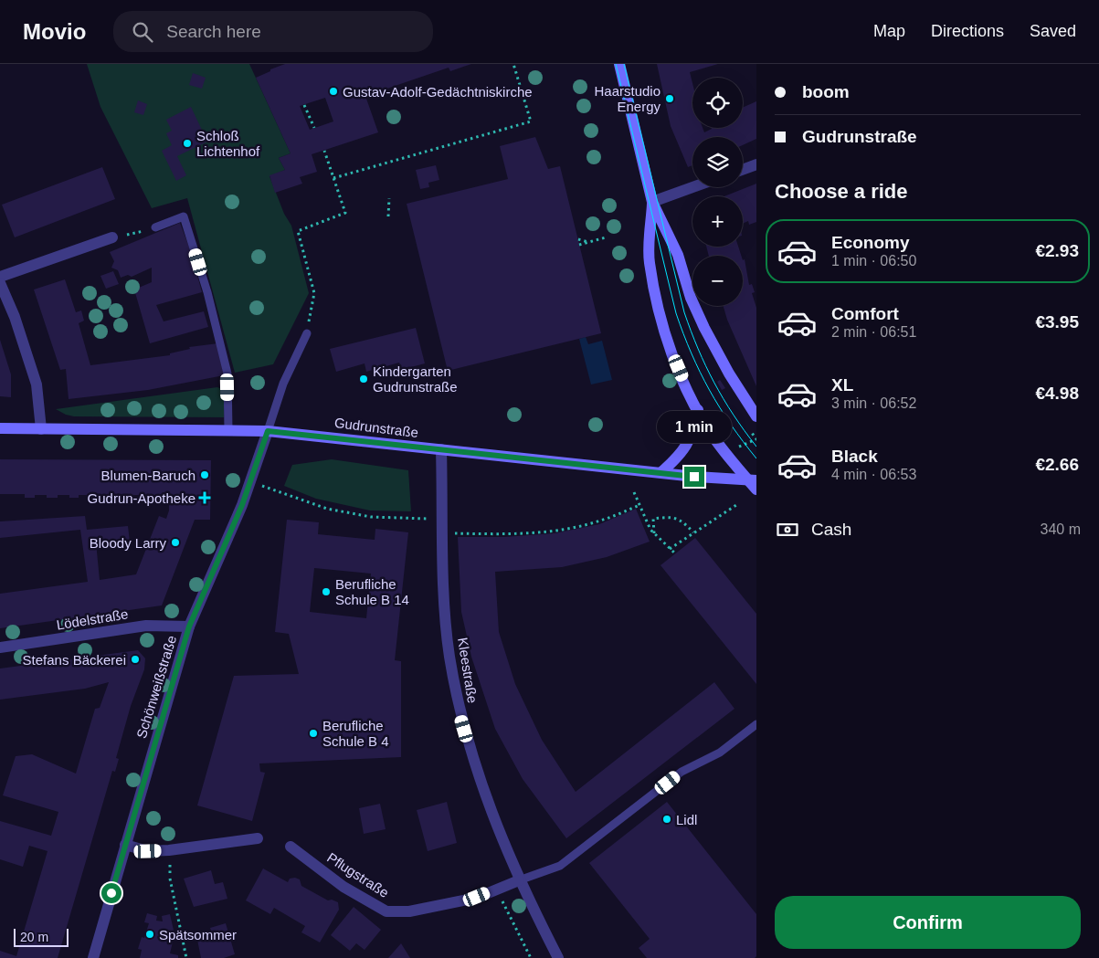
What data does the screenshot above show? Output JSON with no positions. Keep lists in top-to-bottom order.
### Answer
{
  "streets": {
    "main road": ["Gudrunstraße"],
    "street": [
      "Lödelstraße",
      "Kleestraße",
      "Schönweißstraße",
      "Pflugstraße"
    ]
  },
  "crossings": [
    ["Gudrunstraße", "Kleestraße"],
    ["Gudrunstraße", "Schönweißstraße"],
    ["Lödelstraße", "Schönweißstraße"],
    ["Kleestraße", "Pflugstraße"]
  ],
  "places": {
    "other": [
      "Gustav-Adolf-Gedächtniskirche",
      "Haarstudio Energy",
      "Schloß Lichtenhof",
      "Kindergarten Gudrunstraße",
      "Blumen-Baruch",
      "Bloody Larry",
      "Berufliche Schule B 14",
      "Stefans Bäckerei",
      "Berufliche Schule B 4",
      "Lidl",
      "Spätsommer"
    ],
    "health": ["Gudrun-Apotheke"]
  },
  "scale_bar": "20 m",
  "page": {
    "header": "Movio",
    "search": "Search here",
    "nav": ["Map", "Directions", "Saved"],
    "banner": ["boom", "Gudrunstraße"],
    "map_buttons": ["+", "−"],
    "heading": "Choose a ride",
    "list": [
      {
        "name": "Economy",
        "note": "1 min · 06:50",
        "value": "€2.93"
      },
      {
        "name": "Comfort",
        "note": "2 min · 06:51",
        "value": "€3.95"
      },
      {
        "name": "XL",
        "note": "3 min · 06:52",
        "value": "€4.98"
      },
      {
        "name": "Black",
        "note": "4 min · 06:53",
        "value": "€2.66"
      }
    ],
    "bubble": "1 min",
    "pay": ["Cash", "340 m"],
    "buttons": "Confirm",
    "scale": "20 m"
  }
}
